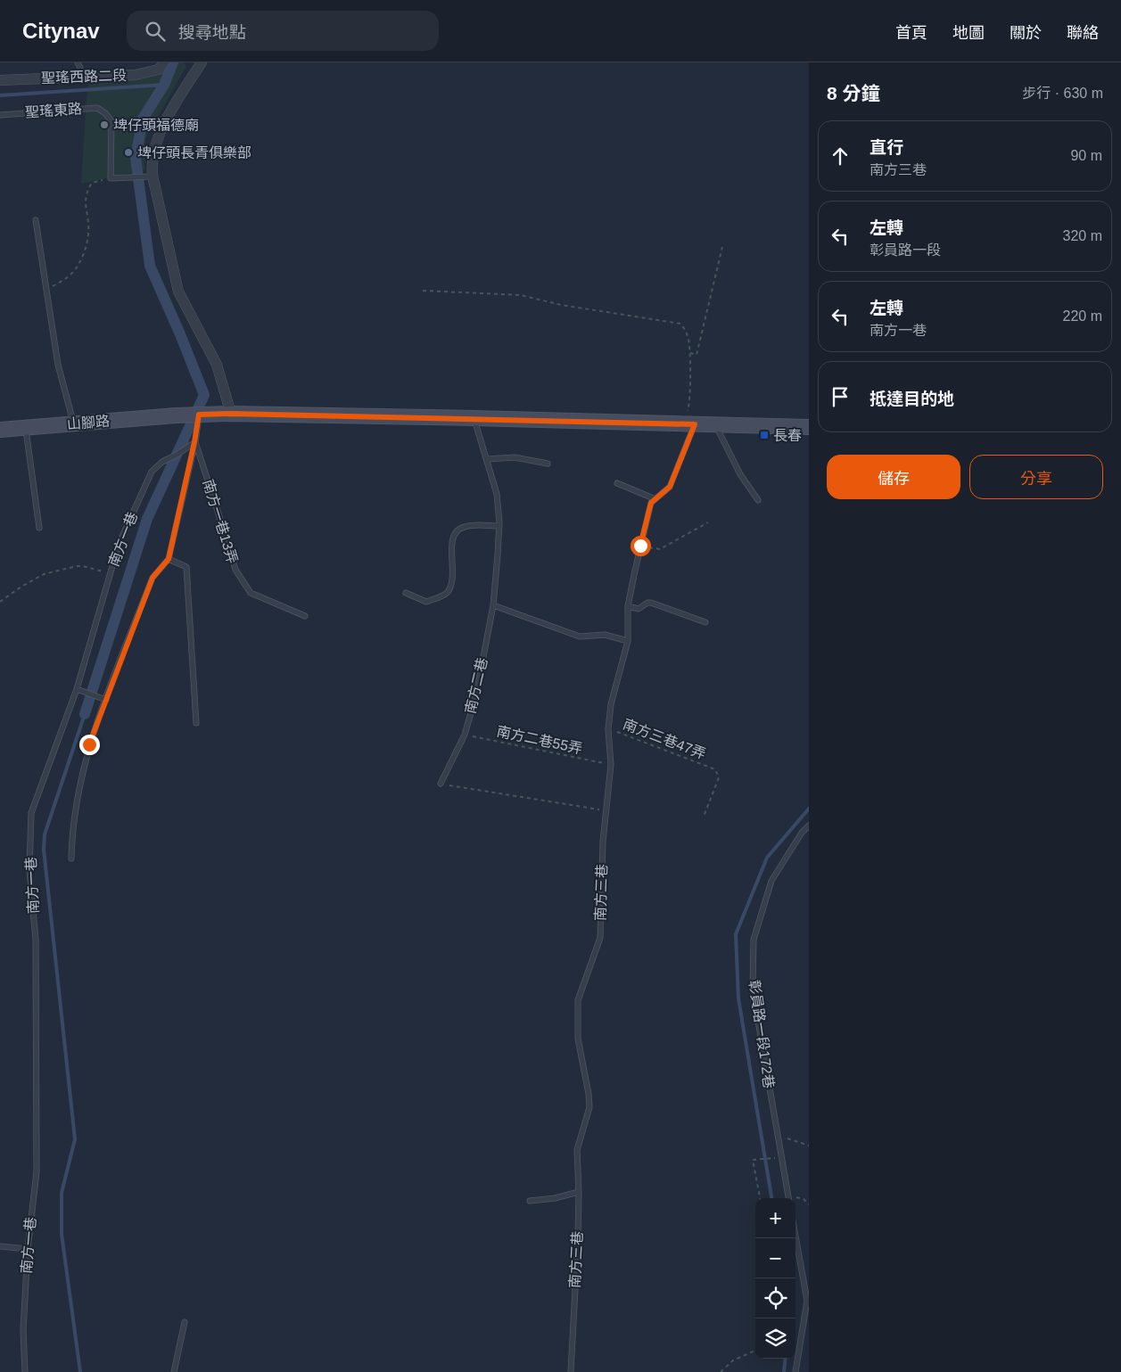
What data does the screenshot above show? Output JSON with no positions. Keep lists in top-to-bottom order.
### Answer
{
  "streets": {
    "main road": ["山腳路"],
    "street": ["聖瑤西路二段"],
    "lane": [
      "聖瑤東路",
      "南方一巷13弄",
      "南方一巷",
      "南方二巷",
      "南方三巷",
      "彰員路一段172巷"
    ],
    "path": ["南方三巷47弄", "南方二巷55弄"]
  },
  "crossings": [
    ["山腳路", "南方二巷"],
    ["山腳路", "南方三巷"],
    ["南方一巷13弄", "南方一巷"],
    ["南方二巷", "南方二巷55弄"],
    ["南方三巷47弄", "南方三巷"],
    ["南方二巷55弄", "南方三巷"]
  ],
  "places": {
    "other": ["埤仔頭福德廟", "埤仔頭長青俱樂部"],
    "transit": ["長春"]
  },
  "page": {
    "header": "Citynav",
    "search": "搜尋地點",
    "nav": [
      "首頁",
      "地圖",
      "關於",
      "聯絡"
    ],
    "heading": ["8 分鐘", "步行 · 630 m"],
    "list": [
      ["直行", "南方三巷", "90 m"],
      ["左轉", "彰員路一段", "320 m"],
      ["左轉", "南方一巷", "220 m"],
      "抵達目的地"
    ],
    "buttons": ["儲存", "分享"],
    "map_buttons": ["+", "−"]
  }
}
